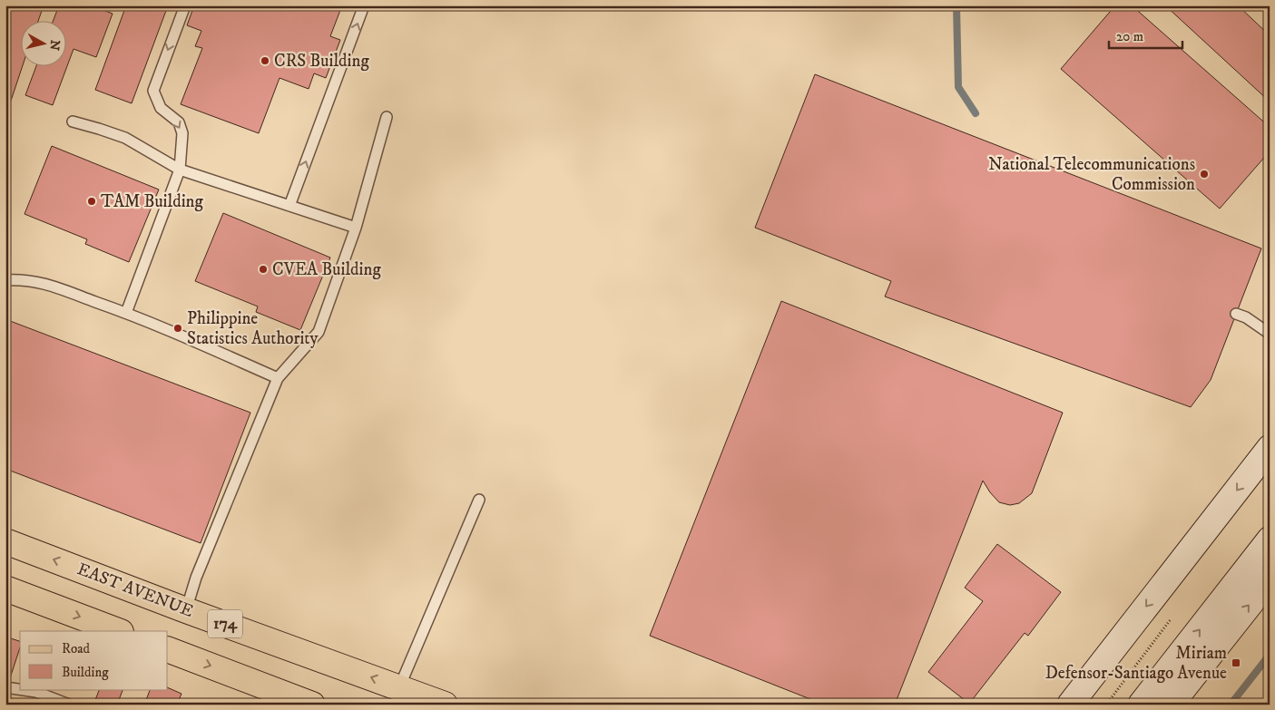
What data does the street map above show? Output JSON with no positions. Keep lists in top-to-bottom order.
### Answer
{
  "streets": {
    "main road": ["EAST AVENUE", "174"]
  },
  "places": {
    "other": [
      "CRS Building",
      "National Telecommunications Commission",
      "TAM Building",
      "CVEA Building",
      "Philippine Statistics Authority"
    ],
    "transit": ["Miriam Defensor-Santiago Avenue"]
  },
  "legend": ["Road", "Building"],
  "scale_bar": "20 m",
  "north": "right"
}
